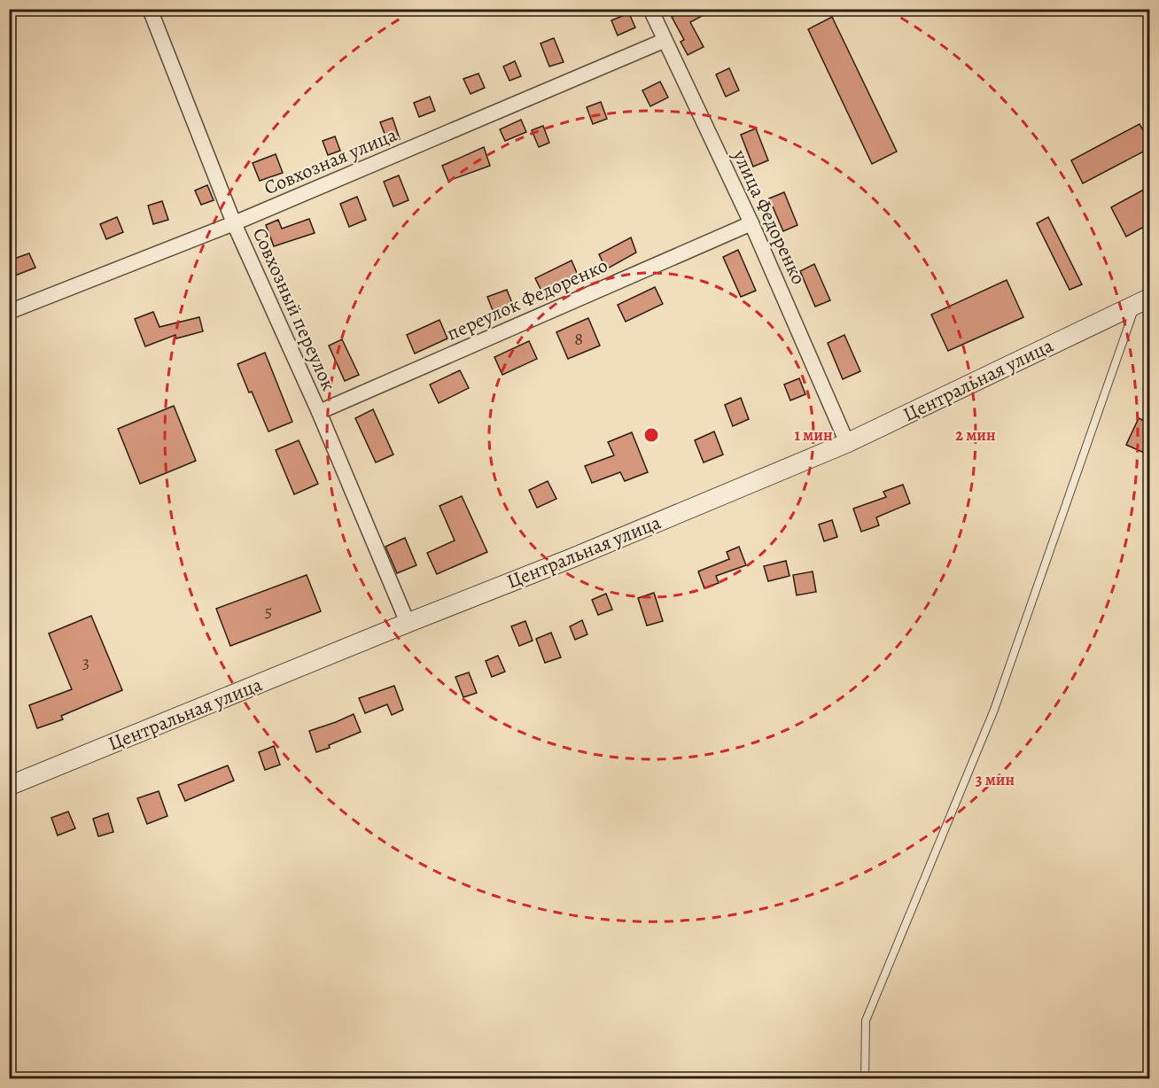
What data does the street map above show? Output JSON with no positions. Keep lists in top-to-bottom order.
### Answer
{
  "streets": {
    "street": [
      "Совхозная улица",
      "улица Федоренко",
      "переулок Федоренко",
      "Совхозный переулок",
      "Центральная улица"
    ]
  },
  "crossings": [
    ["Совхозная улица", "улица Федоренко"],
    ["Совхозная улица", "Совхозный переулок"],
    ["улица Федоренко", "переулок Федоренко"],
    ["улица Федоренко", "Центральная улица"],
    ["переулок Федоренко", "Совхозный переулок"],
    ["Совхозный переулок", "Центральная улица"]
  ],
  "house_numbers": ["8", "5", "3"],
  "rings": ["1 мин", "2 мин", "3 мин"]
}
